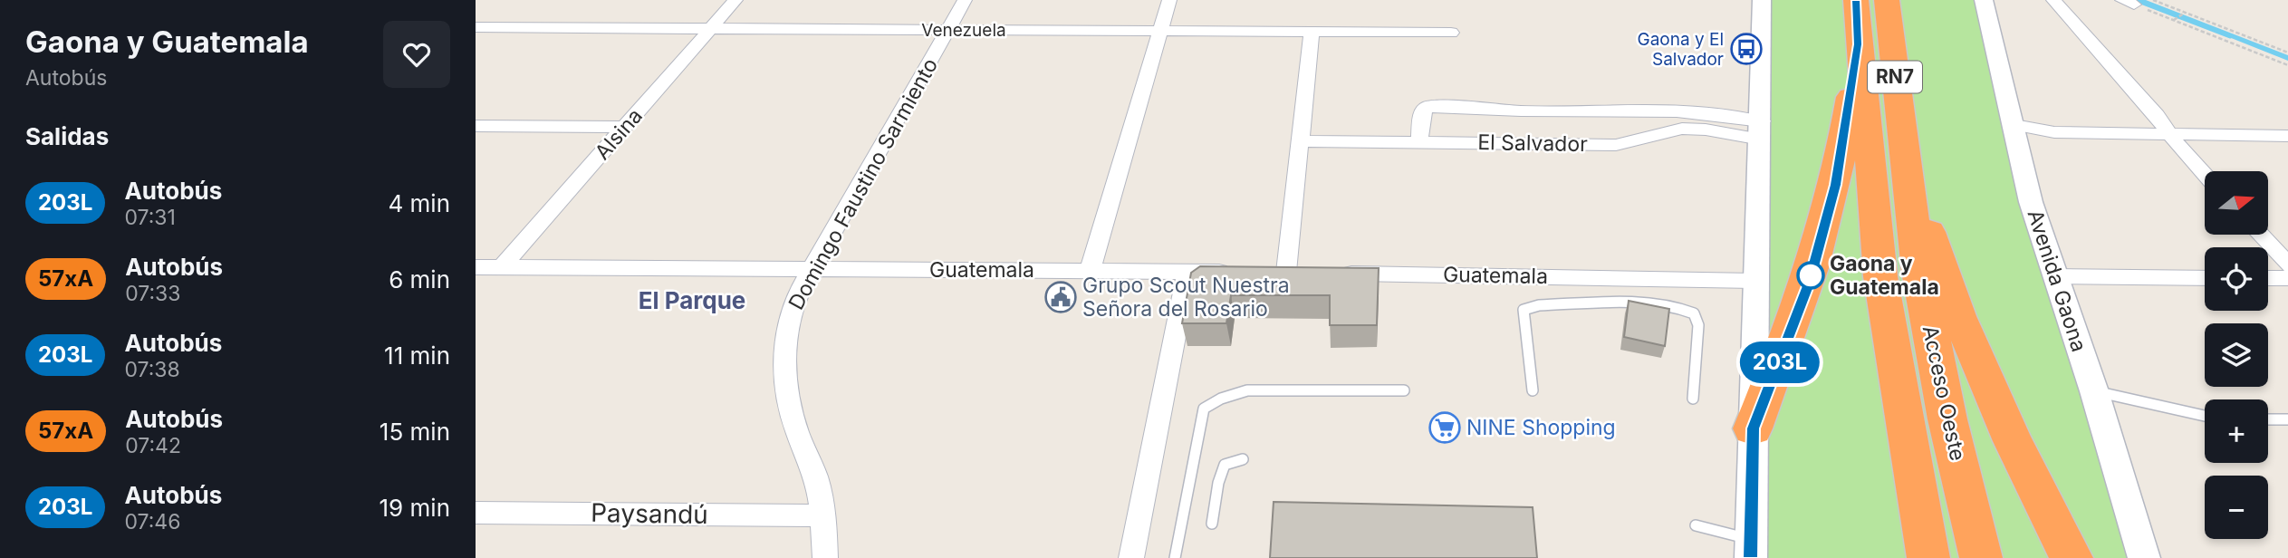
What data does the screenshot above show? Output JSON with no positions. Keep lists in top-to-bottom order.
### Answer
{
  "streets": {
    "highway": ["RN7", "Acceso Oeste"],
    "street": [
      "Venezuela",
      "Alsina",
      "El Salvador",
      "Domingo Faustino Sarmiento",
      "Guatemala",
      "Avenida Gaona",
      "Paysandú"
    ]
  },
  "crossings": [
    ["Venezuela", "Alsina"],
    ["Venezuela", "Domingo Faustino Sarmiento"],
    ["Alsina", "Guatemala"],
    ["Domingo Faustino Sarmiento", "Guatemala"],
    ["Domingo Faustino Sarmiento", "Paysandú"]
  ],
  "districts": ["El Parque"],
  "places": {
    "bus stop": ["Gaona y El Salvador"],
    "other": ["Gaona y Guatemala"],
    "public building": ["Grupo Scout Nuestra Señora del Rosario"],
    "supermarket": ["NINE Shopping"]
  },
  "lines": ["bus line 203L"],
  "north": "right",
  "page": {
    "heading": [
      ["Gaona y Guatemala", "Autobús"],
      "Salidas"
    ],
    "on_map": "203L",
    "list": [
      {
        "mark": "203L",
        "name": "Autobús",
        "note": "07:31",
        "value": "4 min"
      },
      {
        "mark": "57xA",
        "name": "Autobús",
        "note": "07:33",
        "value": "6 min"
      },
      {
        "mark": "203L",
        "name": "Autobús",
        "note": "07:38",
        "value": "11 min"
      },
      {
        "mark": "57xA",
        "name": "Autobús",
        "note": "07:42",
        "value": "15 min"
      },
      {
        "mark": "203L",
        "name": "Autobús",
        "note": "07:46",
        "value": "19 min"
      }
    ],
    "map_buttons": ["+", "−"]
  }
}
